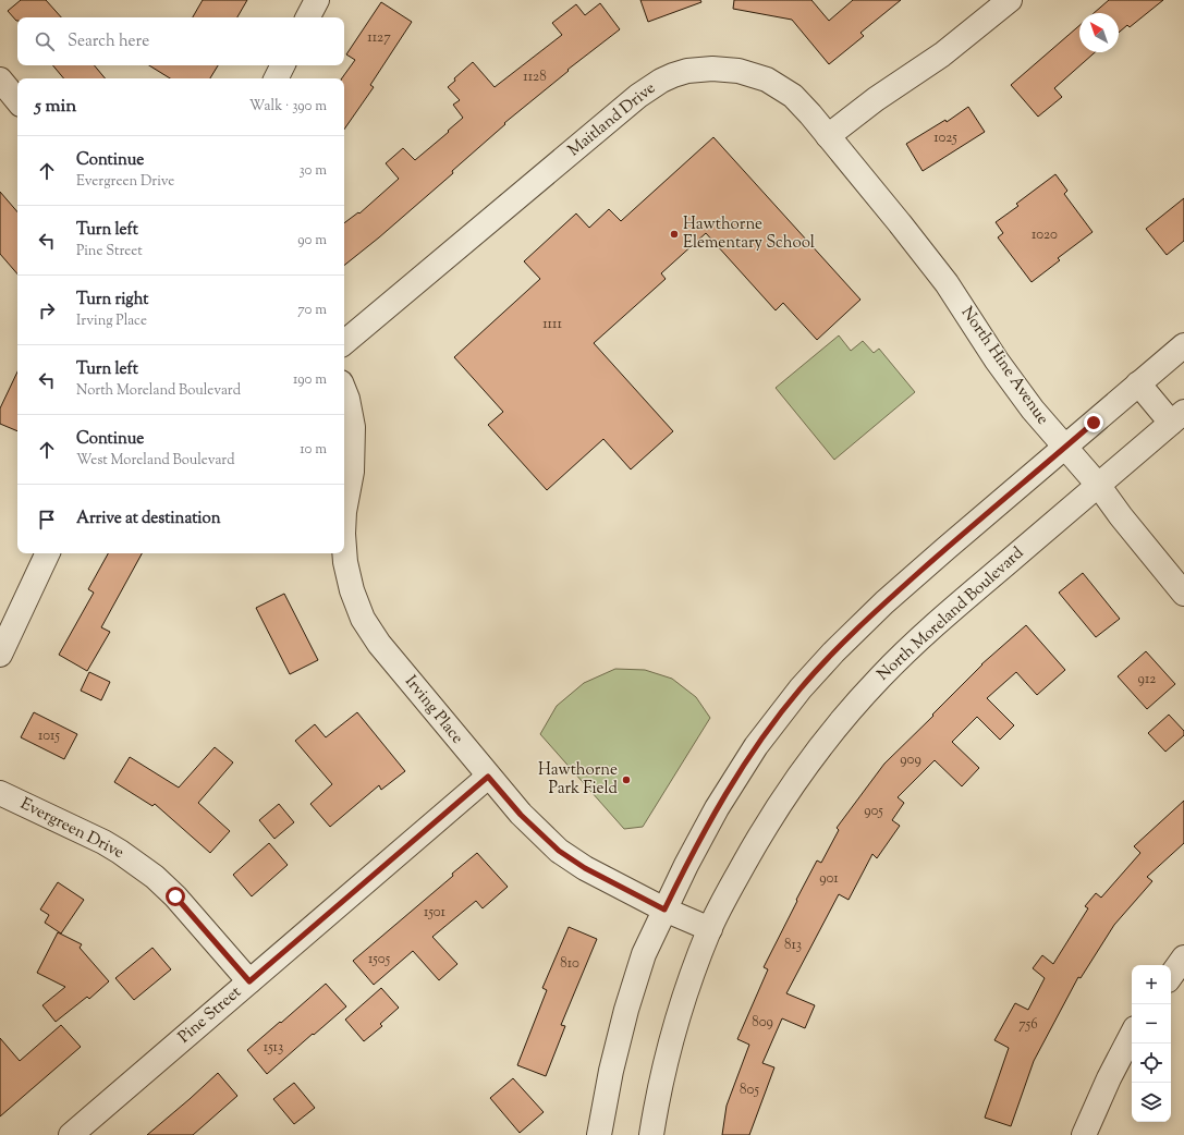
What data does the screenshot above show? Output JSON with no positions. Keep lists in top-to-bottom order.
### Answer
{
  "streets": {
    "street": [
      "Maitland Drive",
      "North Hine Avenue",
      "North Moreland Boulevard",
      "Irving Place",
      "Evergreen Drive",
      "Pine Street"
    ]
  },
  "crossings": [
    ["Maitland Drive", "North Hine Avenue"],
    ["North Hine Avenue", "North Moreland Boulevard"],
    ["North Moreland Boulevard", "Irving Place"],
    ["Irving Place", "Pine Street"],
    ["Evergreen Drive", "Pine Street"]
  ],
  "places": ["Hawthorne Elementary School", "Hawthorne Park Field"],
  "house_numbers": [
    "1127",
    "1128",
    "1025",
    "1020",
    "1111",
    "912",
    "1015",
    "909",
    "905",
    "901",
    "1501",
    "813",
    "1505",
    "810",
    "809",
    "756",
    "1513",
    "805"
  ],
  "north": "top left",
  "page": {
    "search": "Search here",
    "heading": ["5 min", "Walk · 390 m"],
    "list": [
      ["Continue", "Evergreen Drive", "30 m"],
      ["Turn left", "Pine Street", "90 m"],
      ["Turn right", "Irving Place", "70 m"],
      ["Turn left", "North Moreland Boulevard", "190 m"],
      ["Continue", "West Moreland Boulevard", "10 m"],
      "Arrive at destination"
    ],
    "map_buttons": ["+", "−"]
  }
}
